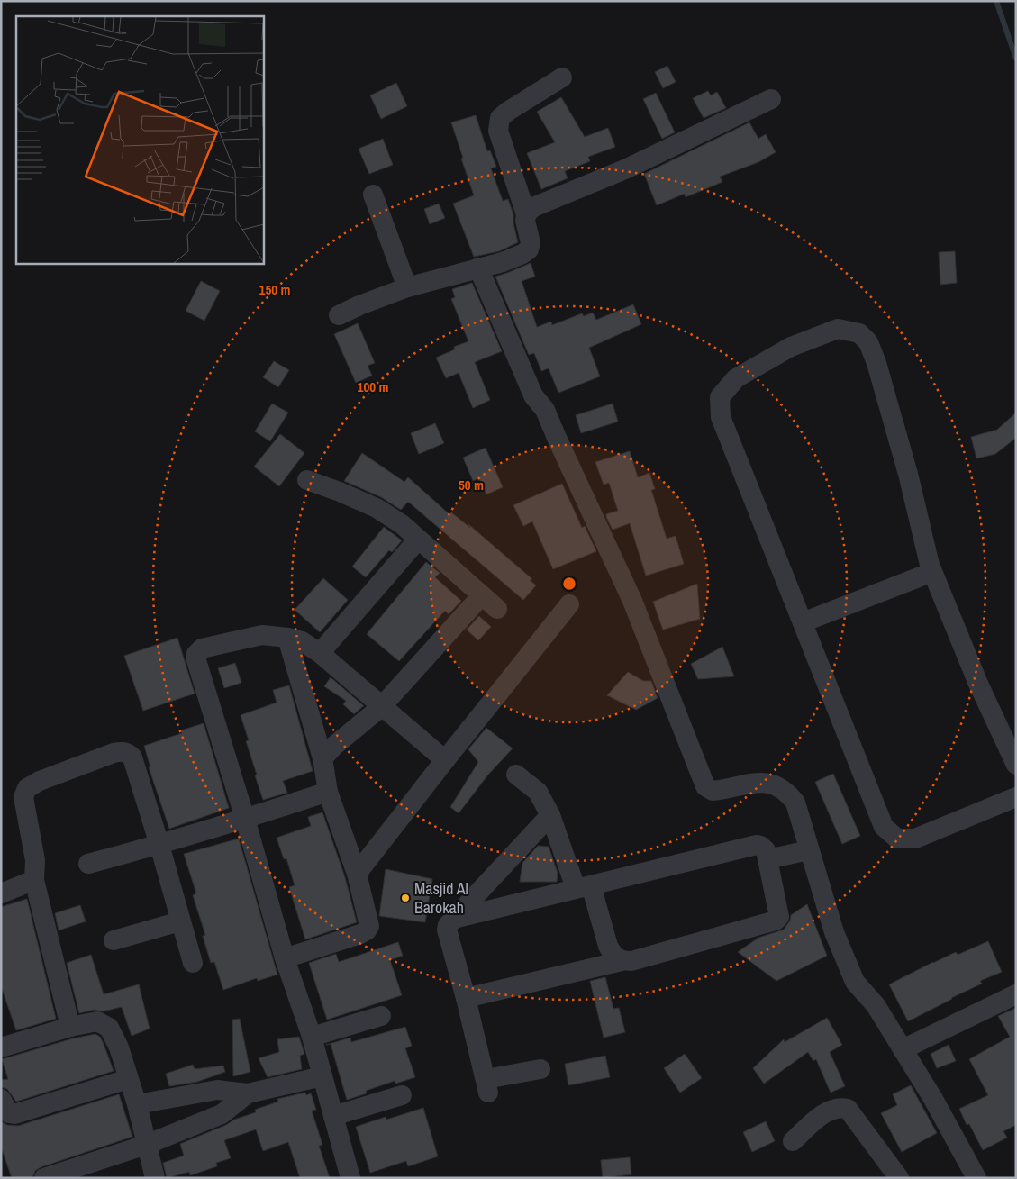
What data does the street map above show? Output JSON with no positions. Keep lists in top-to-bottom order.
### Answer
{
  "places": ["Masjid Al Barokah"],
  "rings": ["150 m", "100 m", "50 m"]
}
